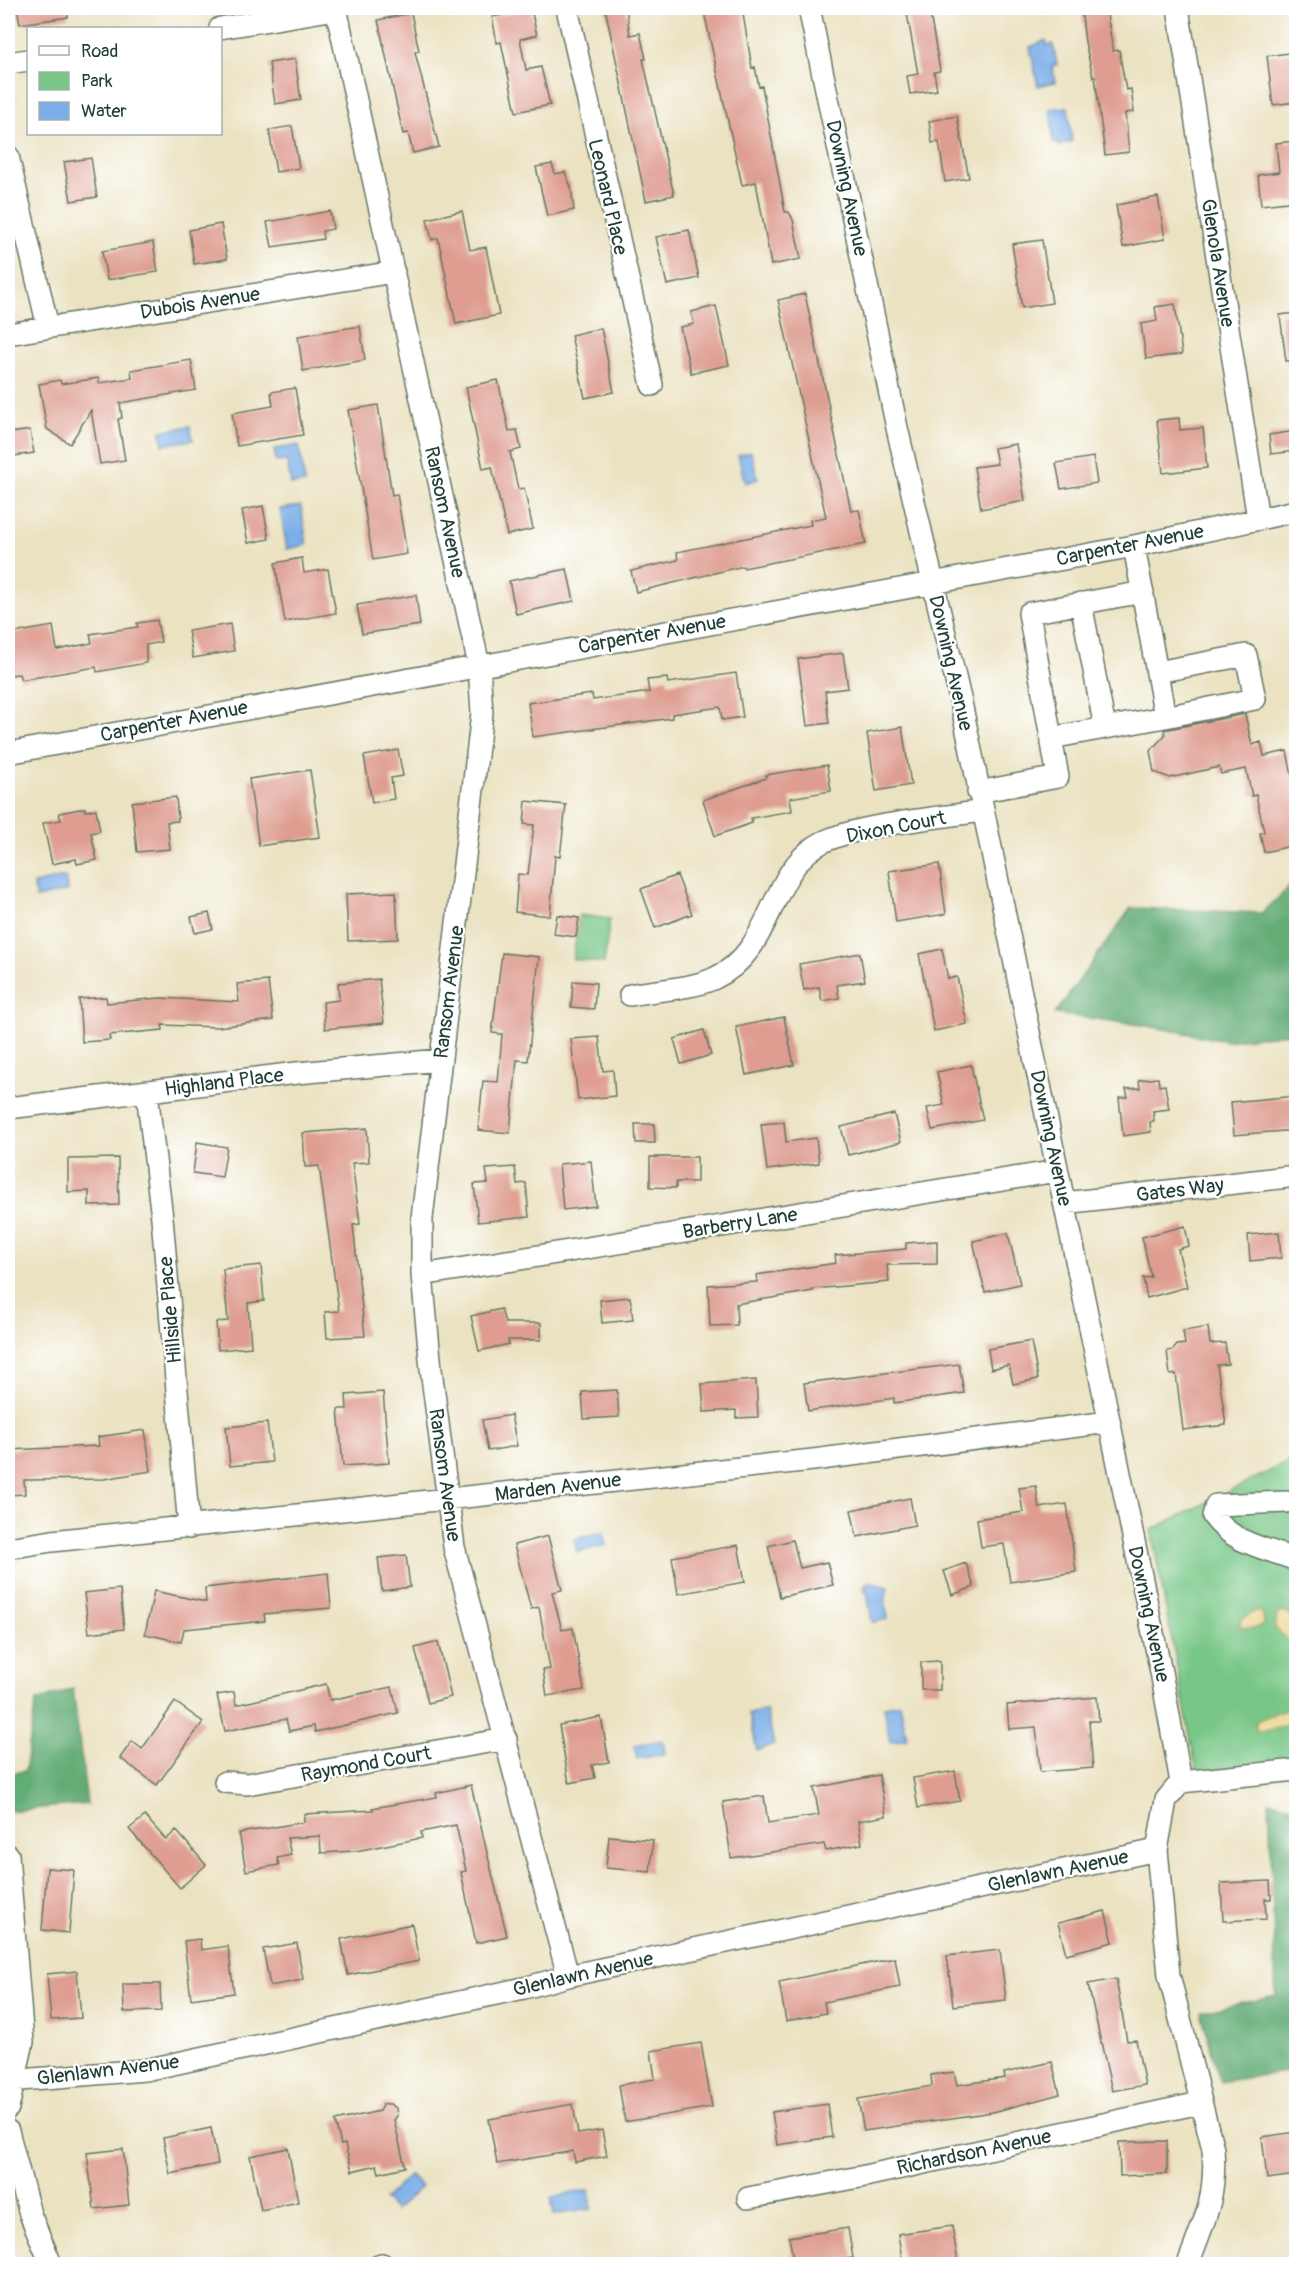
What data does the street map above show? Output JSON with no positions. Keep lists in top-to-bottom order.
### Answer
{
  "streets": {
    "street": [
      "Downing Avenue",
      "Leonard Place",
      "Glenola Avenue",
      "Dubois Avenue",
      "Ransom Avenue",
      "Carpenter Avenue",
      "Dixon Court",
      "Highland Place",
      "Gates Way",
      "Barberry Lane",
      "Hillside Place",
      "Marden Avenue",
      "Raymond Court",
      "Glenlawn Avenue",
      "Richardson Avenue"
    ]
  },
  "crossings": [
    ["Downing Avenue", "Carpenter Avenue"],
    ["Downing Avenue", "Dixon Court"],
    ["Downing Avenue", "Gates Way"],
    ["Downing Avenue", "Barberry Lane"],
    ["Downing Avenue", "Marden Avenue"],
    ["Glenola Avenue", "Carpenter Avenue"],
    ["Dubois Avenue", "Ransom Avenue"],
    ["Ransom Avenue", "Carpenter Avenue"],
    ["Ransom Avenue", "Highland Place"],
    ["Ransom Avenue", "Barberry Lane"],
    ["Ransom Avenue", "Marden Avenue"],
    ["Ransom Avenue", "Raymond Court"],
    ["Ransom Avenue", "Glenlawn Avenue"],
    ["Highland Place", "Hillside Place"],
    ["Hillside Place", "Marden Avenue"]
  ],
  "legend": ["Road", "Park", "Water"]
}
